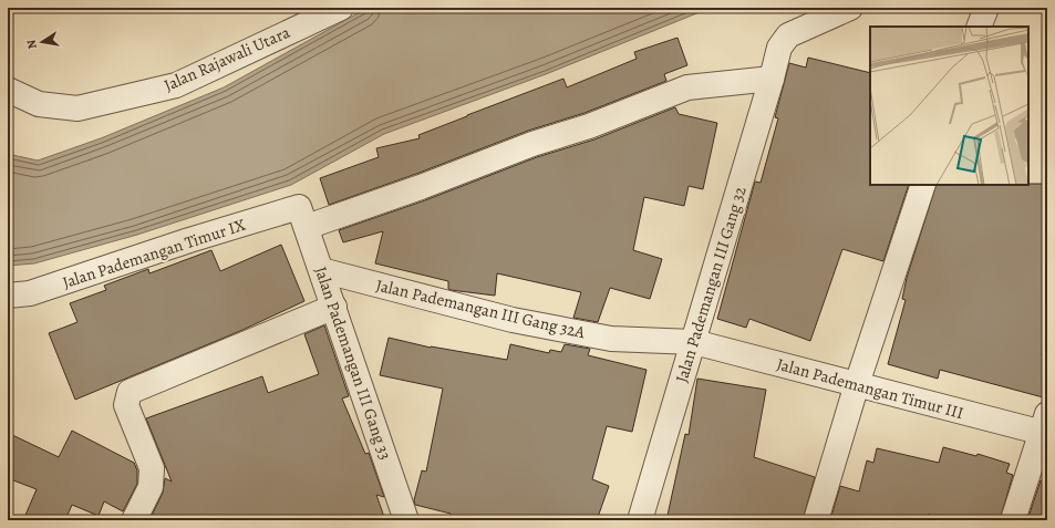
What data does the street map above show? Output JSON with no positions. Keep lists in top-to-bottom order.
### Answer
{
  "streets": {
    "street": [
      "Jalan Rajawali Utara",
      "Jalan Pademangan Timur IX",
      "Jalan Pademangan III Gang 32",
      "Jalan Pademangan III Gang 32A",
      "Jalan Pademangan III Gang 33",
      "Jalan Pademangan Timur III"
    ]
  },
  "crossings": [
    ["Jalan Pademangan Timur IX", "Jalan Pademangan III Gang 32"],
    ["Jalan Pademangan Timur IX", "Jalan Pademangan III Gang 33"],
    ["Jalan Pademangan III Gang 32", "Jalan Pademangan III Gang 32A"],
    ["Jalan Pademangan III Gang 32", "Jalan Pademangan Timur III"],
    ["Jalan Pademangan III Gang 32A", "Jalan Pademangan III Gang 33"],
    ["Jalan Pademangan III Gang 32A", "Jalan Pademangan Timur III"]
  ],
  "north": "left"
}
